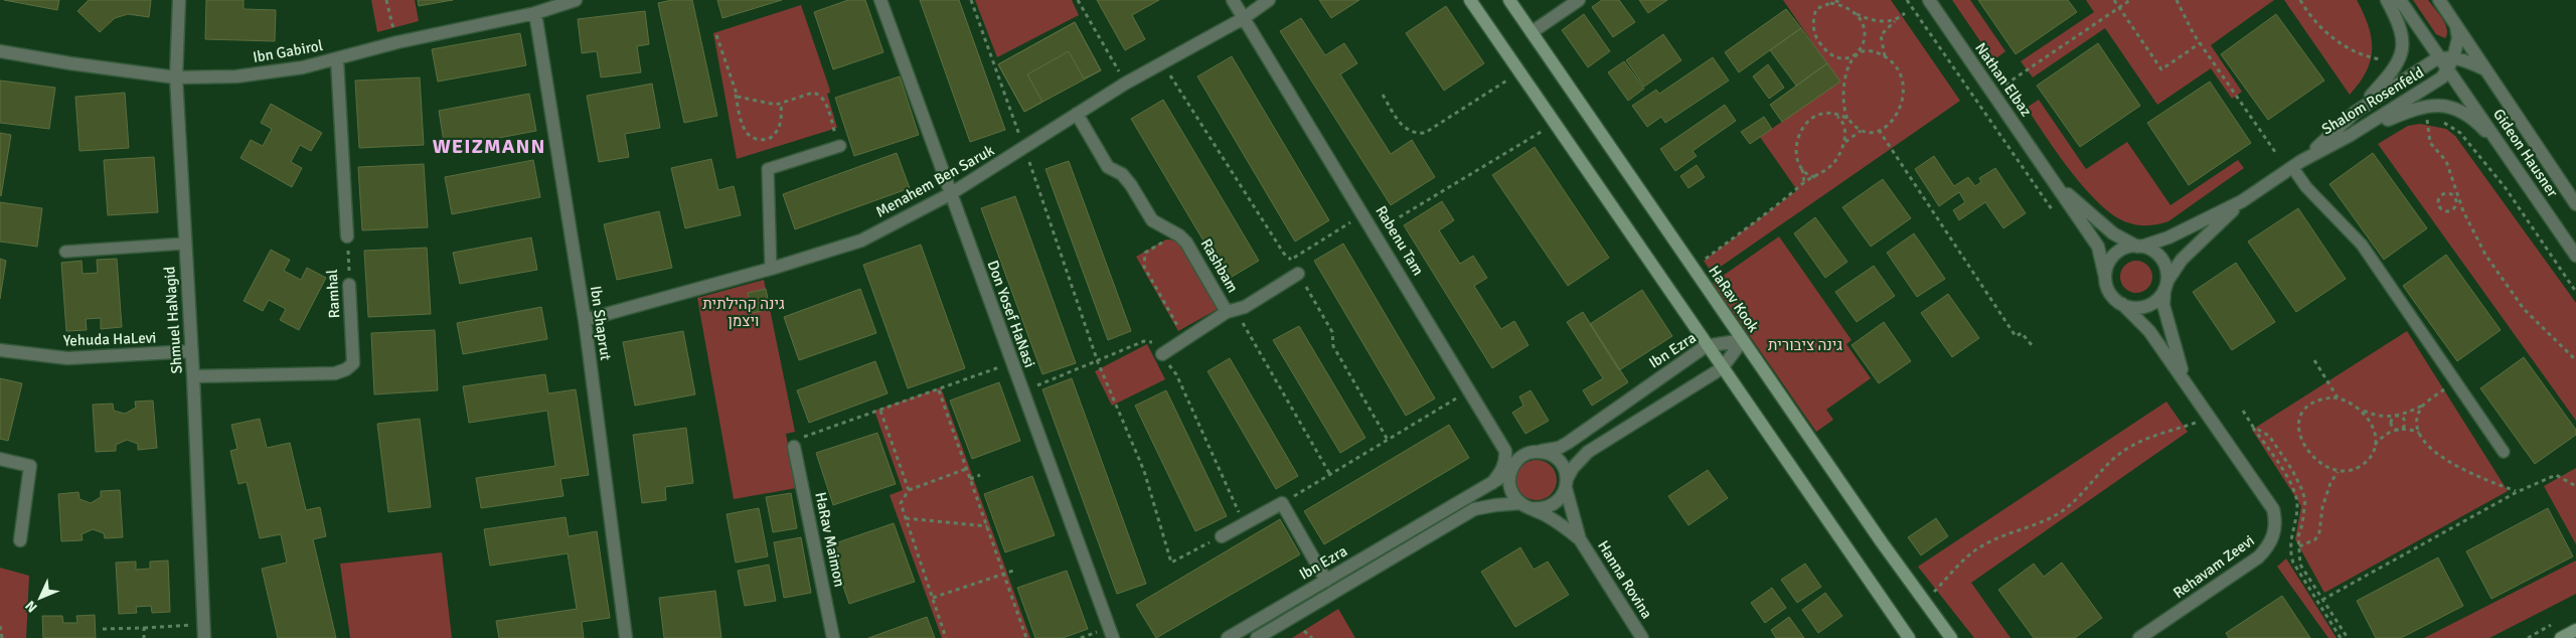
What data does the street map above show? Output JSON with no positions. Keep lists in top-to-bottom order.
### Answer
{
  "streets": {
    "main road": ["HaRav Kook"],
    "street": [
      "Ibn Gabirol",
      "Nathan Elbaz",
      "Shalom Rosenfeld",
      "Gideon Hausner",
      "Menahem Ben Saruk",
      "Rabenu Tam",
      "Rashbam",
      "Ramhal",
      "Don Yosef HaNasi",
      "Shmuel HaNagid",
      "Ibn Shaprut",
      "Yehuda HaLevi",
      "Ibn Ezra",
      "HaRav Maimon",
      "Rehavam Zeevi",
      "Hanna Rovina"
    ]
  },
  "crossings": [
    ["Ibn Gabirol", "Shmuel HaNagid"],
    ["Ibn Gabirol", "Ibn Shaprut"],
    ["Nathan Elbaz", "Shalom Rosenfeld"],
    ["Nathan Elbaz", "Rehavam Zeevi"],
    ["Shalom Rosenfeld", "Gideon Hausner"],
    ["Shalom Rosenfeld", "Rehavam Zeevi"],
    ["Menahem Ben Saruk", "Rabenu Tam"],
    ["Menahem Ben Saruk", "Rashbam"],
    ["Menahem Ben Saruk", "Don Yosef HaNasi"],
    ["Menahem Ben Saruk", "Ibn Shaprut"],
    ["Rabenu Tam", "Ibn Ezra"],
    ["Ramhal", "Shmuel HaNagid"],
    ["HaRav Kook", "Ibn Ezra"],
    ["Shmuel HaNagid", "Yehuda HaLevi"],
    ["Ibn Ezra", "Hanna Rovina"]
  ],
  "districts": ["WEIZMANN"],
  "parks": ["גינה קהילתית ויצמן", "גינה ציבורית"],
  "north": "bottom left"
}
